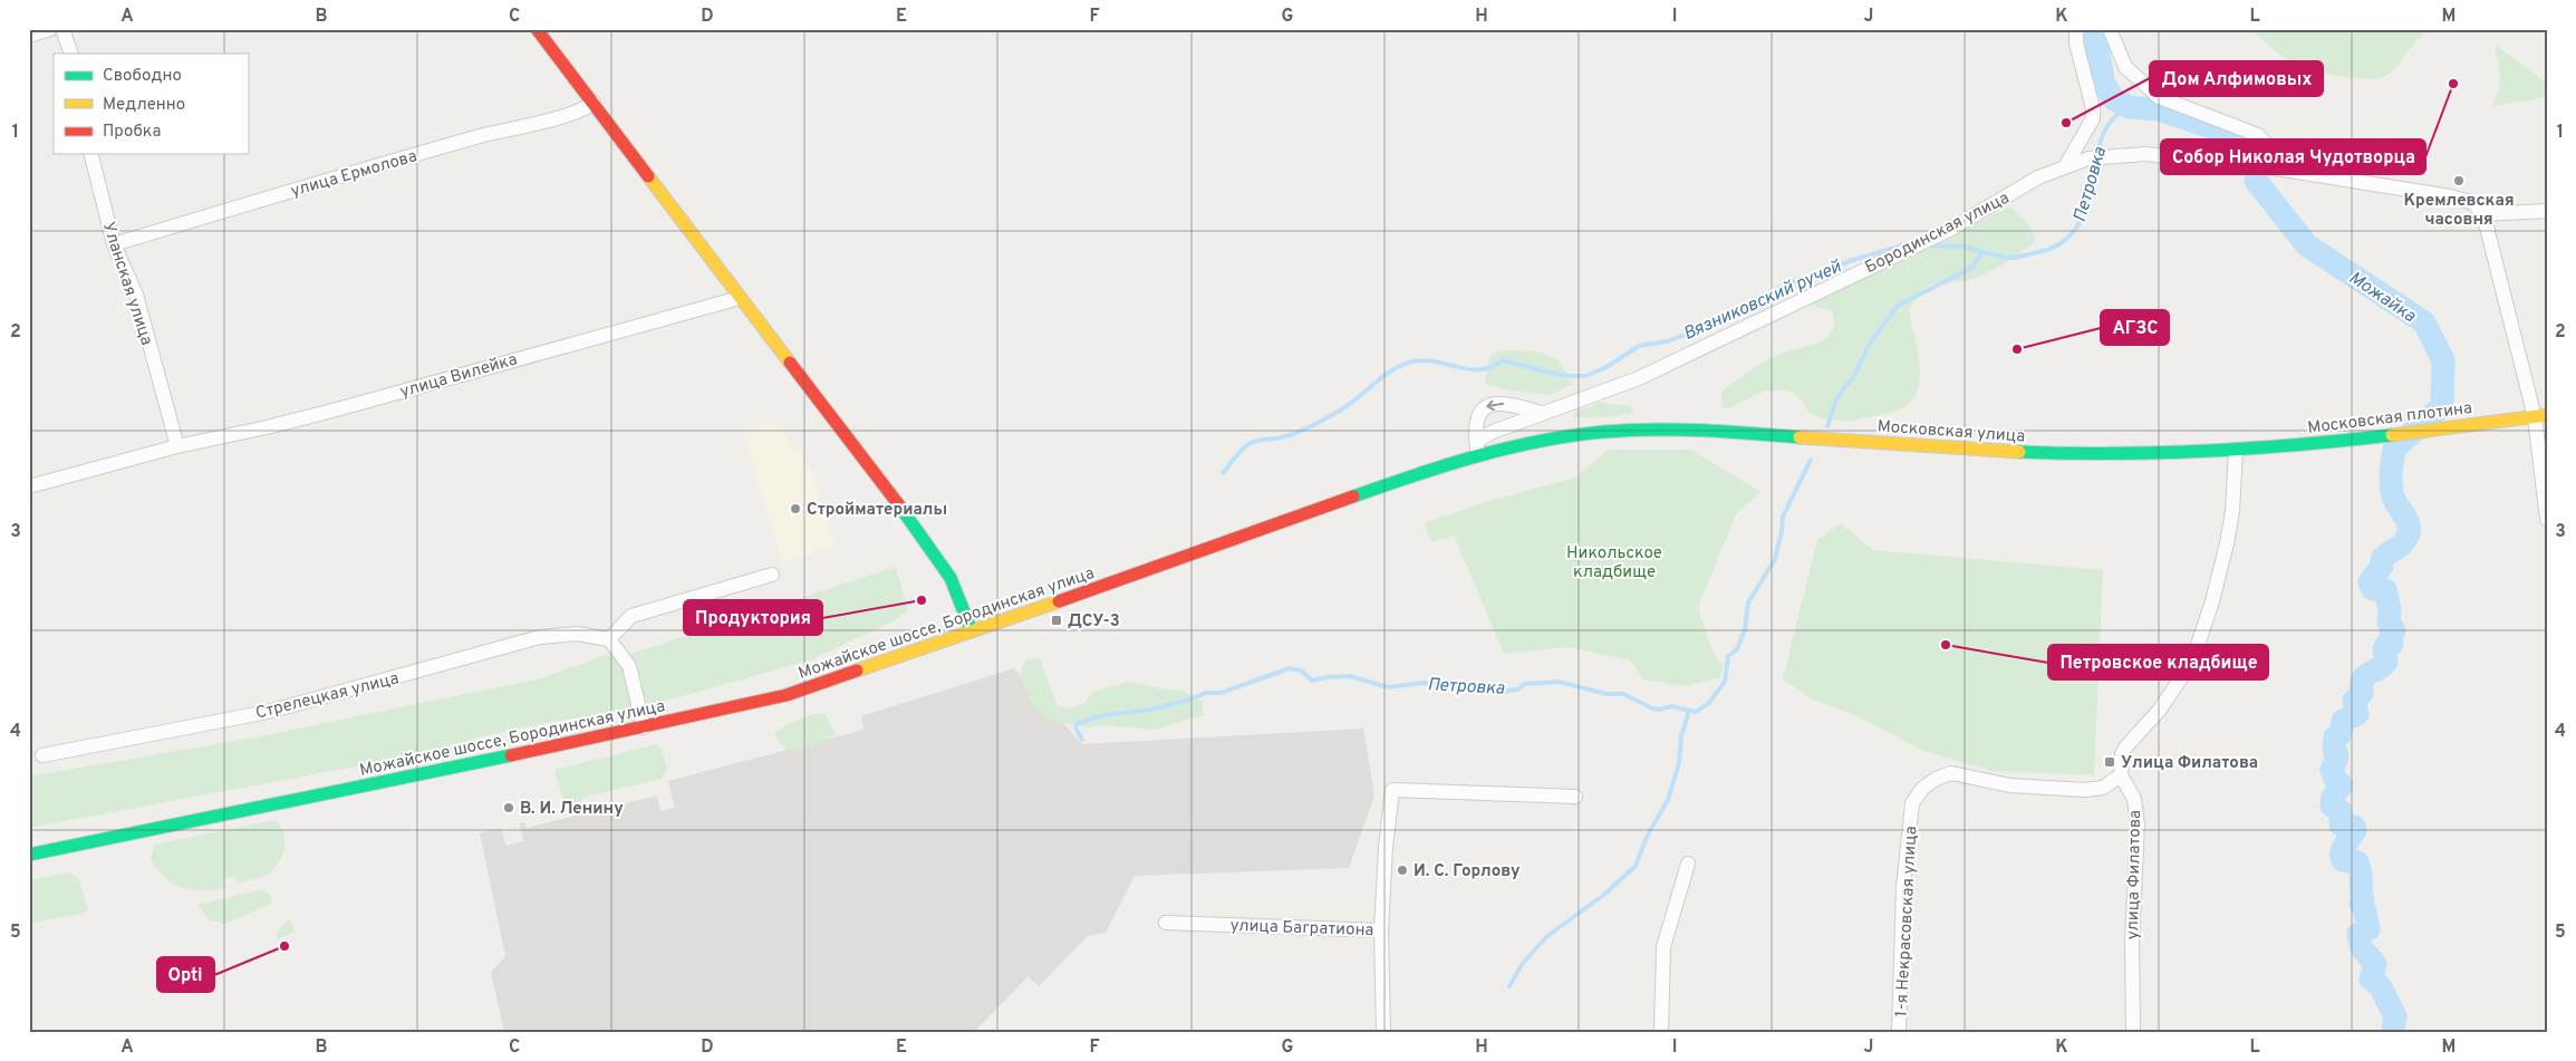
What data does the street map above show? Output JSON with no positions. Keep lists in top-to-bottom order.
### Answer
{
  "streets": {
    "main road": ["Московская плотина", "Московская улица", "Можайское шоссе, Бородинская улица"],
    "street": [
      "улица Ермолова",
      "Бородинская улица",
      "Уланская улица",
      "улица Вилейка",
      "Стрелецкая улица",
      "улица Филатова",
      "1-я Некрасовская улица",
      "улица Багратиона"
    ]
  },
  "crossings": [
    ["улица Ермолова", "Уланская улица"],
    ["Бородинская улица", "Можайское шоссе, Бородинская улица"],
    ["Уланская улица", "улица Вилейка"],
    ["Московская плотина", "Московская улица"],
    ["Московская улица", "Можайское шоссе, Бородинская улица"],
    ["улица Филатова", "1-я Некрасовская улица"]
  ],
  "water": ["Петровка", "Можайка", "Вязниковский ручей"],
  "parks": ["Никольское кладбище"],
  "places": {
    "other": [
      "Собор Николая Чудотворца",
      "Дом Алфимовых",
      "Кремлевская часовня",
      "АГЗС",
      "Стройматериалы",
      "Продуктория",
      "Петровское кладбище",
      "В. И. Ленину",
      "И. С. Горлову",
      "Opti"
    ],
    "transit": ["ДСУ-3", "Улица Филатова"]
  },
  "legend": ["Свободно", "Медленно", "Пробка"],
  "grid": {
    "columns": [
      "A",
      "B",
      "C",
      "D",
      "E",
      "F",
      "G",
      "H",
      "I",
      "J",
      "K",
      "L",
      "M"
    ],
    "rows": [
      "1",
      "2",
      "3",
      "4",
      "5"
    ]
  }
}
